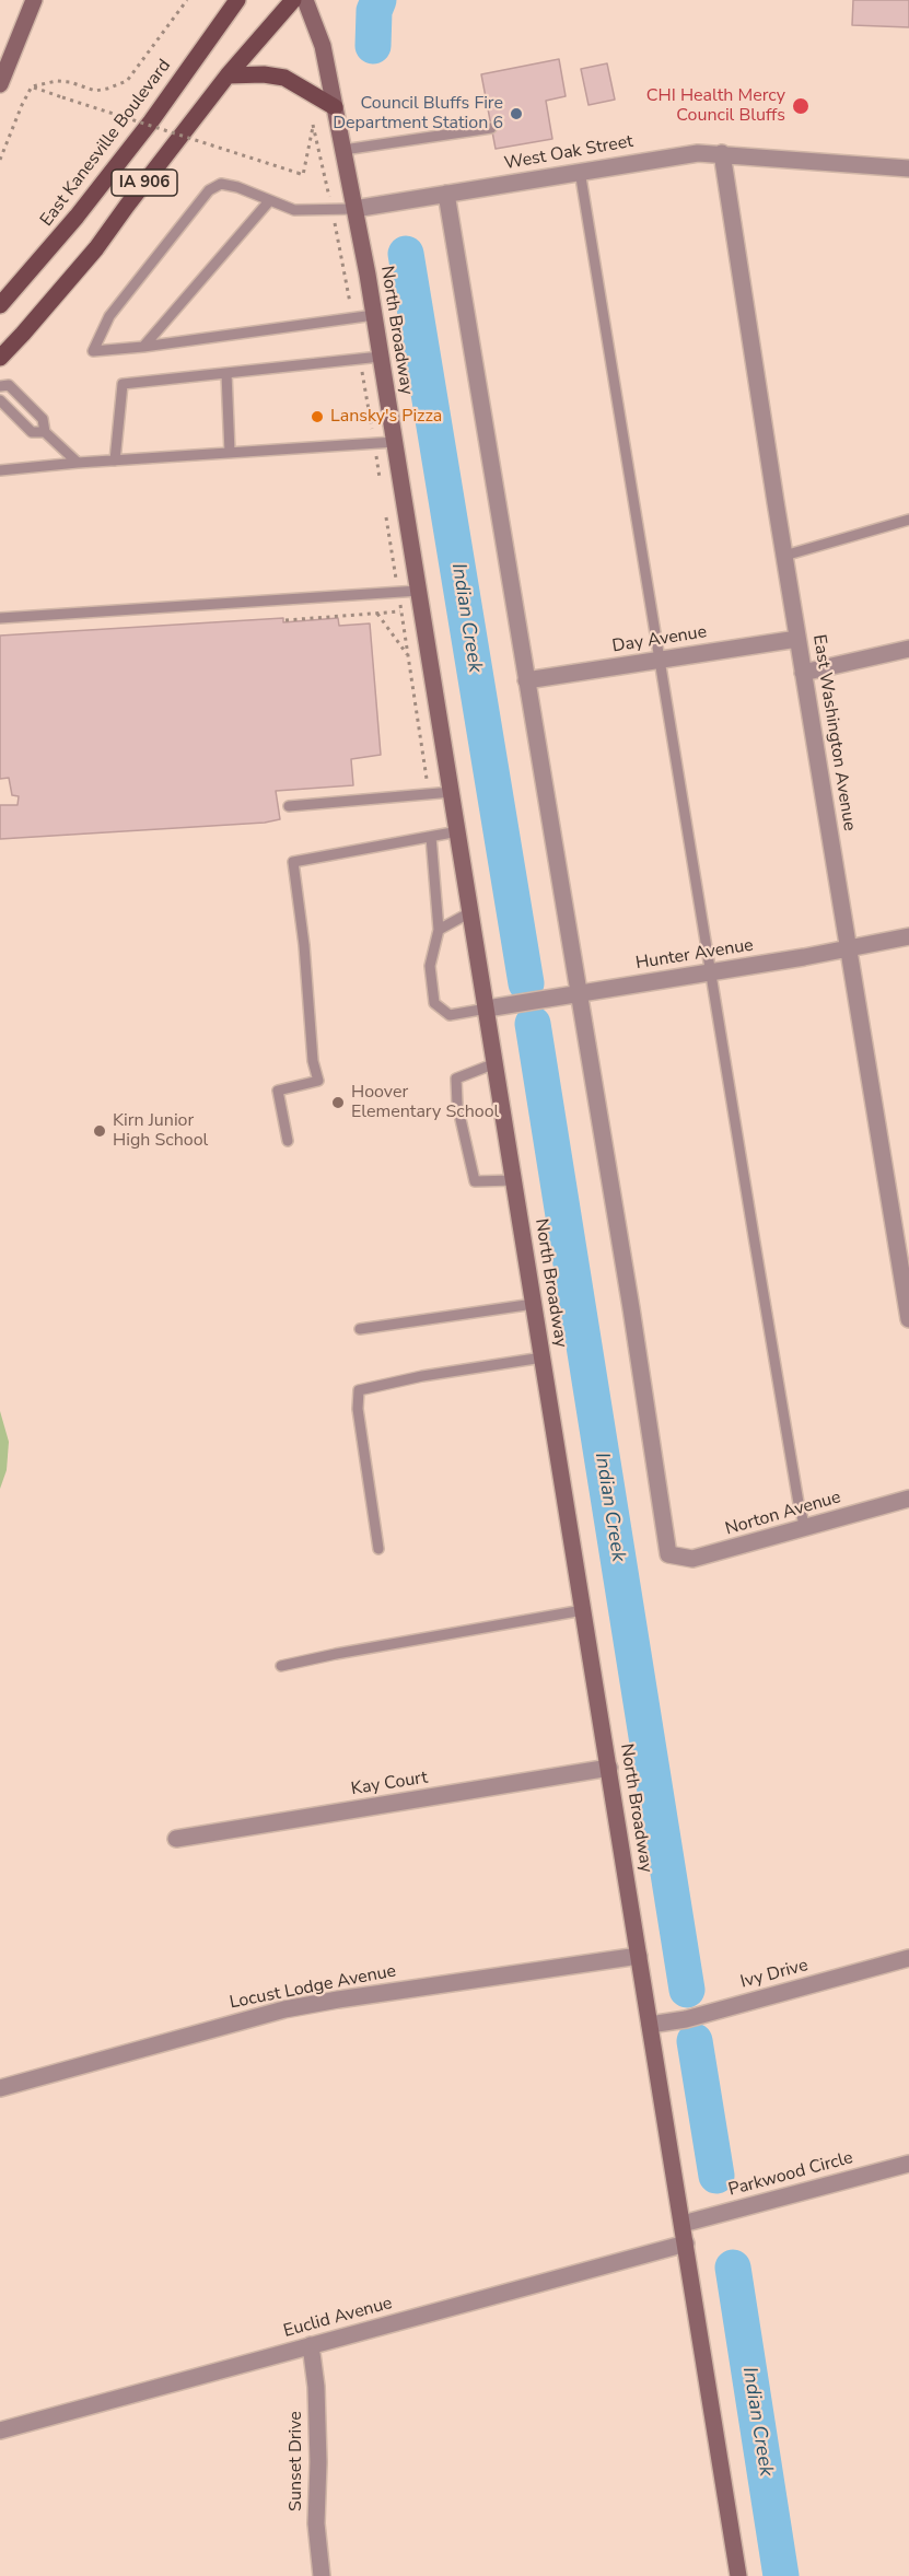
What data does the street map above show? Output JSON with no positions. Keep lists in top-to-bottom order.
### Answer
{
  "streets": {
    "main road": ["East Kanesville Boulevard", "IA 906", "North Broadway"],
    "street": [
      "West Oak Street",
      "Day Avenue",
      "East Washington Avenue",
      "Hunter Avenue",
      "Norton Avenue",
      "Kay Court",
      "Ivy Drive",
      "Locust Lodge Avenue",
      "Parkwood Circle",
      "Euclid Avenue",
      "Sunset Drive"
    ]
  },
  "crossings": [
    ["West Oak Street", "North Broadway"],
    ["West Oak Street", "East Washington Avenue"],
    ["North Broadway", "Hunter Avenue"],
    ["North Broadway", "Kay Court"],
    ["North Broadway", "Ivy Drive"],
    ["North Broadway", "Locust Lodge Avenue"],
    ["North Broadway", "Parkwood Circle"],
    ["North Broadway", "Euclid Avenue"],
    ["Day Avenue", "East Washington Avenue"],
    ["East Washington Avenue", "Hunter Avenue"],
    ["Hunter Avenue", "Norton Avenue"],
    ["Euclid Avenue", "Sunset Drive"]
  ],
  "water": ["Indian Creek"],
  "places": [
    "CHI Health Mercy Council Bluffs",
    "Council Bluffs Fire Department Station 6",
    "Lansky's Pizza",
    "Hoover Elementary School",
    "Kirn Junior High School"
  ]
}
